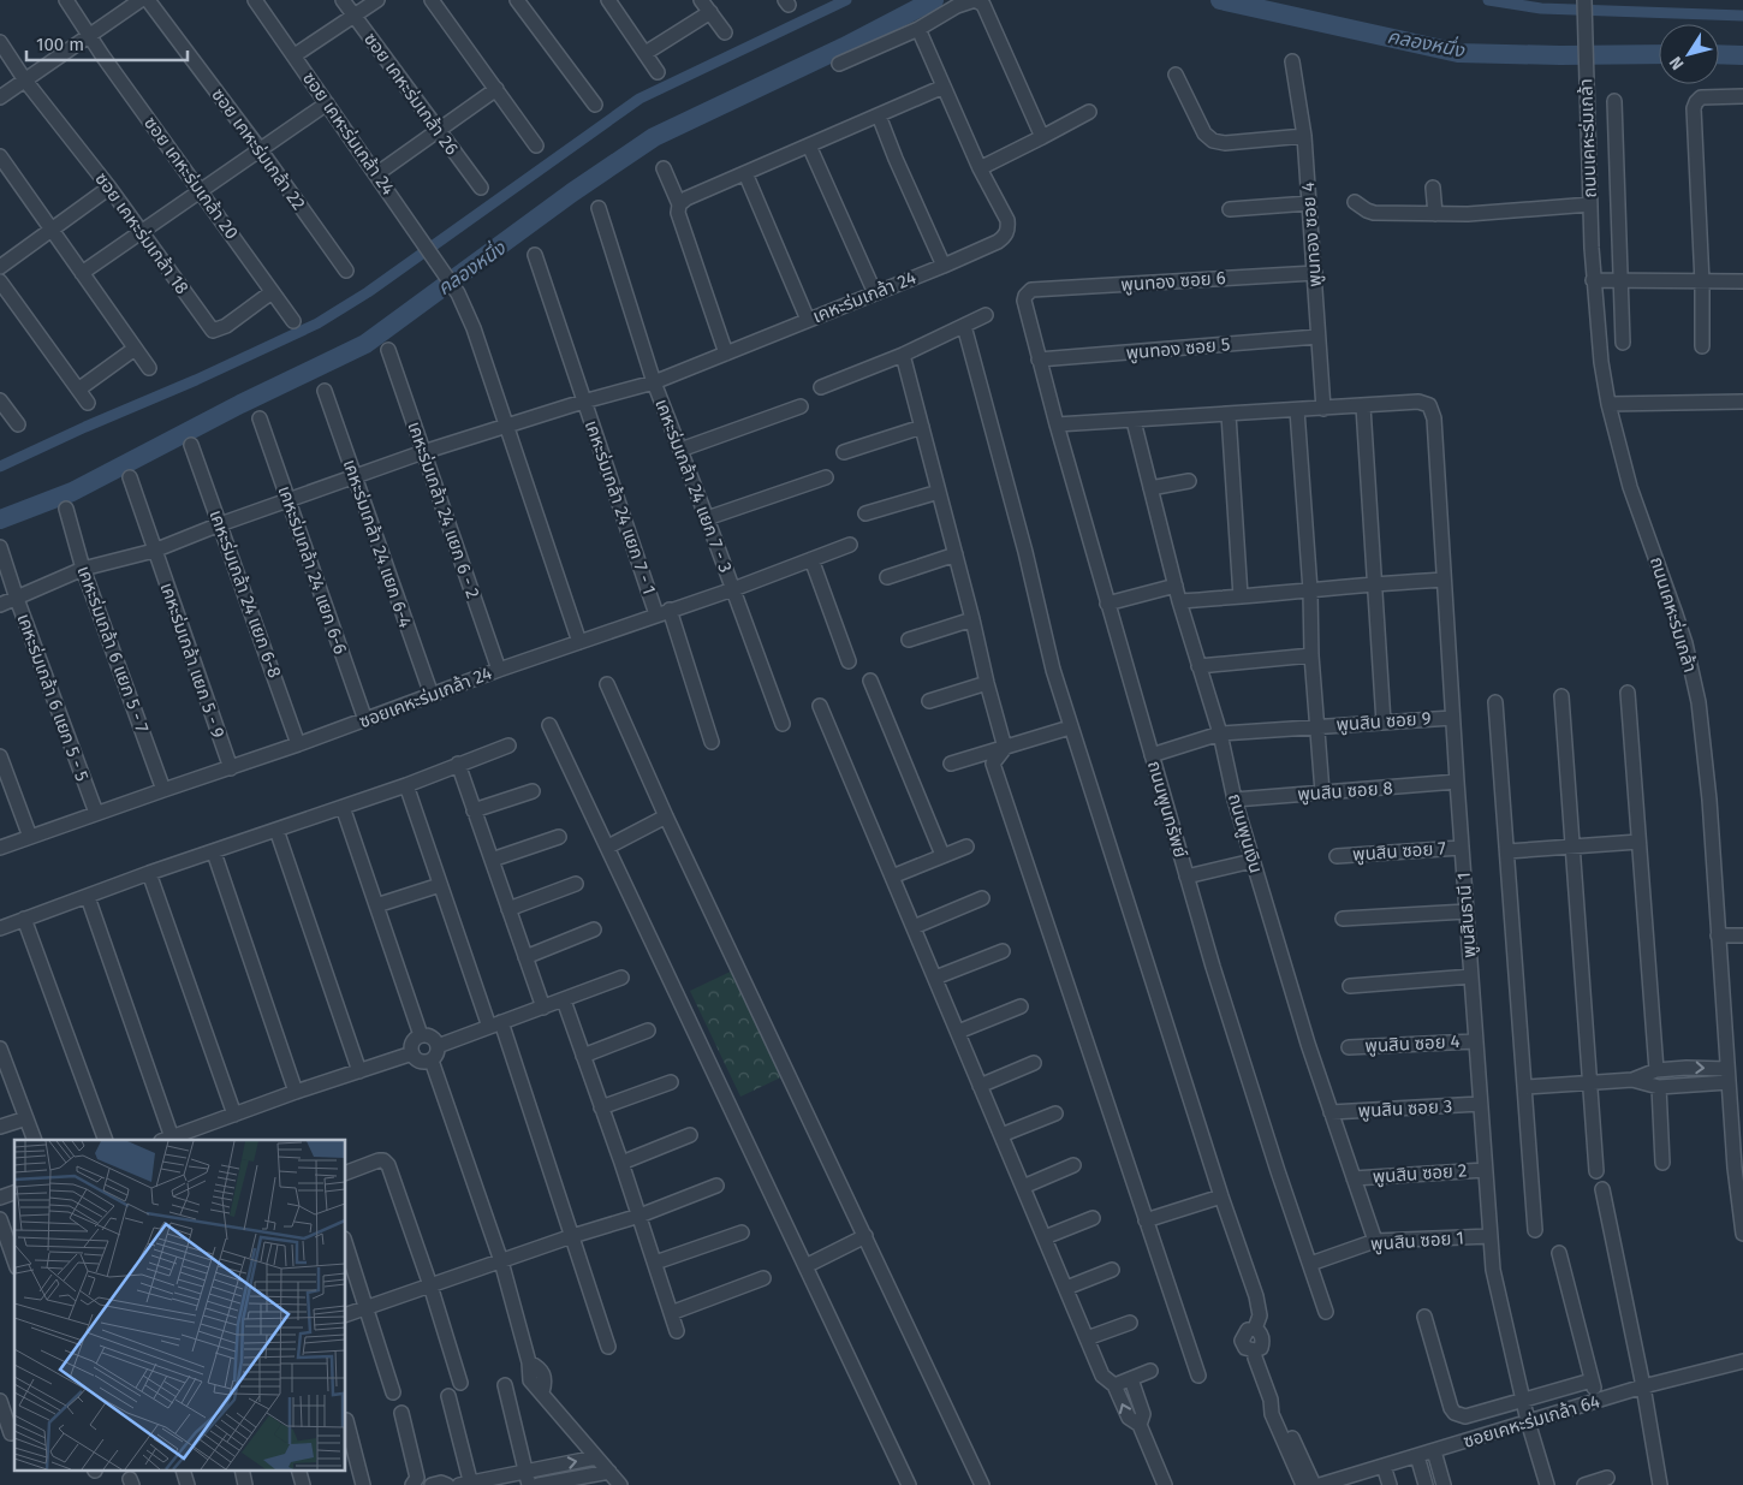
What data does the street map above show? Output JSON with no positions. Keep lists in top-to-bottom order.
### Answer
{
  "streets": {
    "street": [
      "ซอย เคหะร่มเกล้า 26",
      "ซอย เคหะร่มเกล้า 24",
      "ถนนเคหะร่มเกล้า",
      "ซอย เคหะร่มเกล้า 22",
      "ซอย เคหะร่มเกล้า 20",
      "ซอย เคหะร่มเกล้า 18",
      "พูนทอง ซอย 4",
      "พูนทอง ซอย 6",
      "เคหะร่มเกล้า 24",
      "พูนทอง ซอย 5",
      "เคหะร่มเกล้า 24 แยก 7 - 3",
      "เคหะร่มเกล้า 24 แยก 7 - 1",
      "เคหะร่มเกล้า 24 แยก 6 - 2",
      "เคหะร่มเกล้า 24 แยก 6-4",
      "เคหะร่มเกล้า 24 แยก 6-6",
      "เคหะร่มเกล้า 24 แยก 6-8",
      "เคหะร่มเกล้า 6 แยก 5 - 7",
      "เคหะร่มเกล้า แยก 5 - 9",
      "เคหะร่มเกล้า 6 แยก 5 - 5",
      "ซอยเคหะร่มเกล้า 24",
      "พูนสิน ซอย 9",
      "พูนสิน ซอย 8",
      "ถนนพูนทรัพย์",
      "ถนนพูนเงิน",
      "พูนสิน ซอย 7",
      "พูนสินธานี 1",
      "พูนสิน ซอย 4",
      "พูนสิน ซอย 3",
      "พูนสิน ซอย 2",
      "พูนสิน ซอย 1",
      "ซอยเคหะร่มเกล้า 64"
    ]
  },
  "crossings": [
    ["ซอย เคหะร่มเกล้า 24", "เคหะร่มเกล้า 24"],
    ["ซอย เคหะร่มเกล้า 24", "ซอยเคหะร่มเกล้า 24"],
    ["ซอย เคหะร่มเกล้า 20", "ซอย เคหะร่มเกล้า 18"],
    ["พูนทอง ซอย 4", "พูนทอง ซอย 6"],
    ["พูนทอง ซอย 4", "พูนทอง ซอย 5"],
    ["พูนทอง ซอย 6", "ถนนพูนทรัพย์"],
    ["เคหะร่มเกล้า 24", "เคหะร่มเกล้า 24 แยก 7 - 3"],
    ["เคหะร่มเกล้า 24", "เคหะร่มเกล้า 24 แยก 7 - 1"],
    ["เคหะร่มเกล้า 24", "เคหะร่มเกล้า 24 แยก 6 - 2"],
    ["เคหะร่มเกล้า 24", "เคหะร่มเกล้า 24 แยก 6-4"],
    ["เคหะร่มเกล้า 24", "เคหะร่มเกล้า 24 แยก 6-6"],
    ["เคหะร่มเกล้า 24", "เคหะร่มเกล้า 24 แยก 6-8"],
    ["เคหะร่มเกล้า 24", "เคหะร่มเกล้า 6 แยก 5 - 7"],
    ["เคหะร่มเกล้า 24", "เคหะร่มเกล้า แยก 5 - 9"],
    ["เคหะร่มเกล้า 24", "เคหะร่มเกล้า 6 แยก 5 - 5"],
    ["พูนทอง ซอย 5", "ถนนพูนทรัพย์"],
    ["เคหะร่มเกล้า 24 แยก 7 - 3", "ซอยเคหะร่มเกล้า 24"],
    ["เคหะร่มเกล้า 24 แยก 7 - 1", "ซอยเคหะร่มเกล้า 24"],
    ["เคหะร่มเกล้า 24 แยก 6 - 2", "ซอยเคหะร่มเกล้า 24"],
    ["เคหะร่มเกล้า 24 แยก 6-4", "ซอยเคหะร่มเกล้า 24"],
    ["เคหะร่มเกล้า 24 แยก 6-6", "ซอยเคหะร่มเกล้า 24"],
    ["เคหะร่มเกล้า 24 แยก 6-8", "ซอยเคหะร่มเกล้า 24"],
    ["เคหะร่มเกล้า 6 แยก 5 - 7", "ซอยเคหะร่มเกล้า 24"],
    ["เคหะร่มเกล้า แยก 5 - 9", "ซอยเคหะร่มเกล้า 24"],
    ["เคหะร่มเกล้า 6 แยก 5 - 5", "ซอยเคหะร่มเกล้า 24"],
    ["พูนสิน ซอย 9", "ถนนพูนทรัพย์"],
    ["พูนสิน ซอย 9", "ถนนพูนเงิน"],
    ["พูนสิน ซอย 9", "พูนสินธานี 1"],
    ["พูนสิน ซอย 8", "ถนนพูนเงิน"],
    ["พูนสิน ซอย 8", "พูนสินธานี 1"],
    ["ถนนพูนทรัพย์", "พูนสิน ซอย 1"],
    ["ถนนพูนเงิน", "พูนสิน ซอย 3"],
    ["ถนนพูนเงิน", "พูนสิน ซอย 2"],
    ["ถนนพูนเงิน", "พูนสิน ซอย 1"],
    ["พูนสิน ซอย 7", "พูนสินธานี 1"],
    ["พูนสินธานี 1", "พูนสิน ซอย 4"],
    ["พูนสินธานี 1", "พูนสิน ซอย 3"],
    ["พูนสินธานี 1", "พูนสิน ซอย 2"],
    ["พูนสินธานี 1", "พูนสิน ซอย 1"],
    ["พูนสินธานี 1", "ซอยเคหะร่มเกล้า 64"]
  ],
  "water": ["คลองหนึ่ง"],
  "scale_bar": "100 m",
  "north": "bottom left"
}
